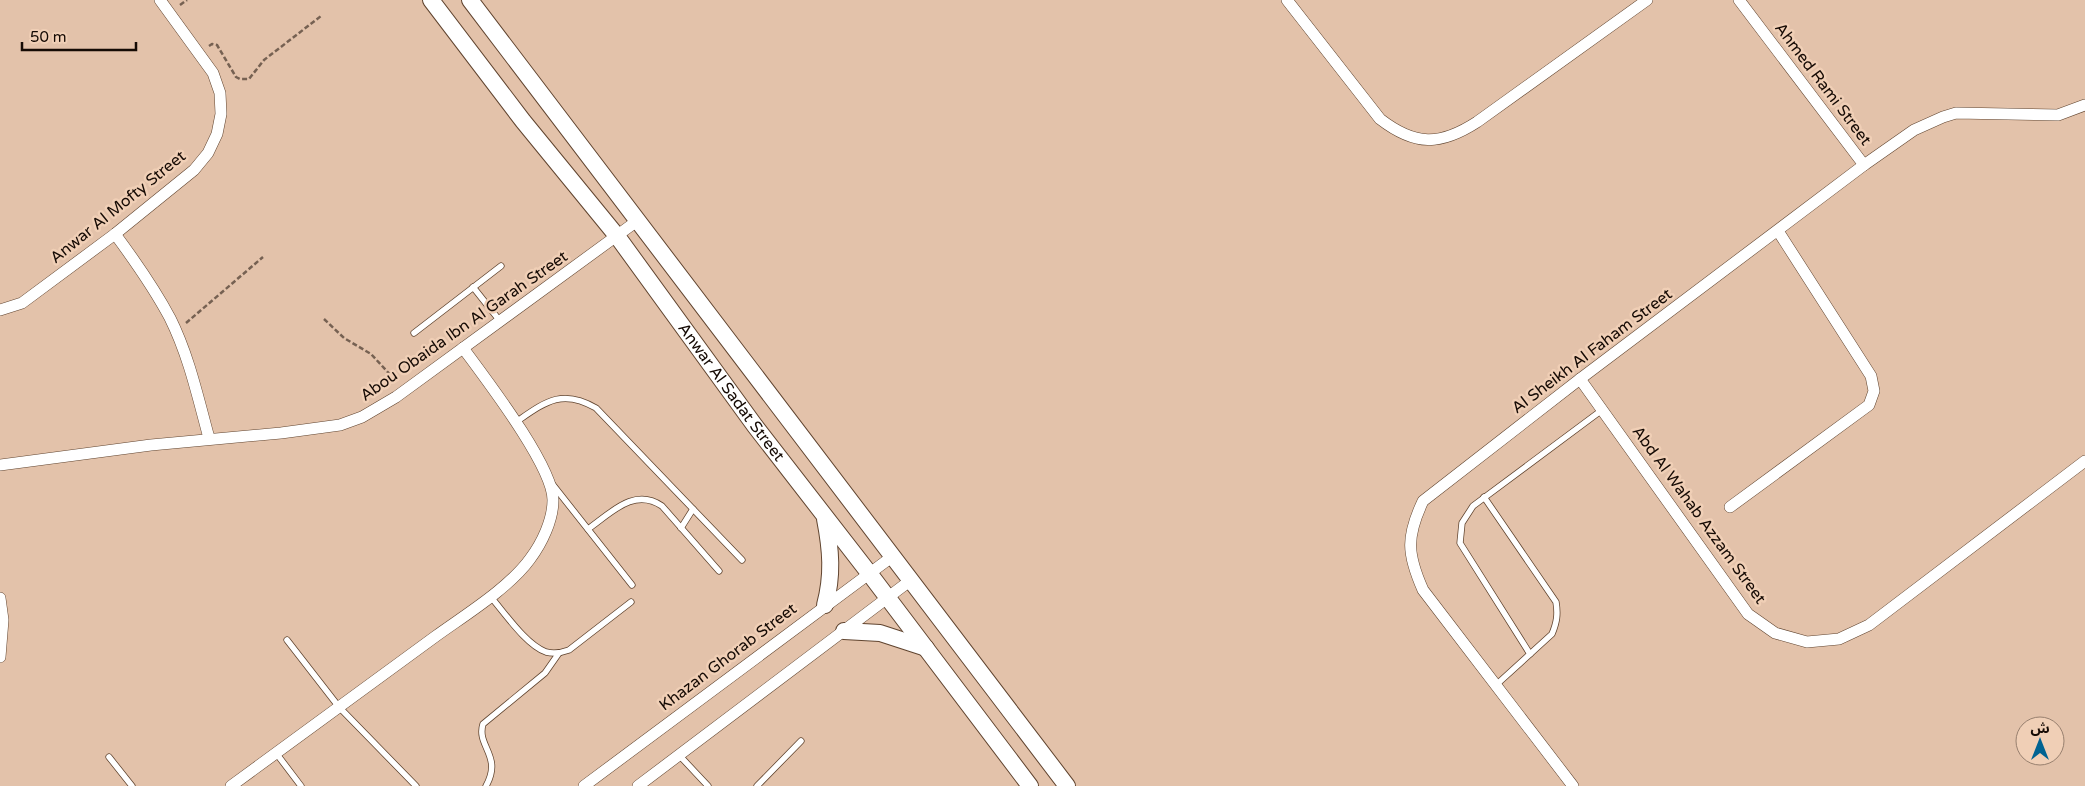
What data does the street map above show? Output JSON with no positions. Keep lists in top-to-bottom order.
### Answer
{
  "streets": {
    "street": [
      "Ahmed Rami Street",
      "Anwar Al Mofty Street",
      "Abou Obaida Ibn Al Garah Street",
      "Al Sheikh Al Faham Street",
      "Anwar Al Sadat Street",
      "Abd Al Wahab Azzam Street",
      "Khazan Ghorab Street"
    ]
  },
  "crossings": [
    ["Ahmed Rami Street", "Al Sheikh Al Faham Street"],
    ["Abou Obaida Ibn Al Garah Street", "Anwar Al Sadat Street"],
    ["Al Sheikh Al Faham Street", "Abd Al Wahab Azzam Street"],
    ["Anwar Al Sadat Street", "Khazan Ghorab Street"]
  ],
  "scale_bar": "50 m",
  "north": "top"
}
